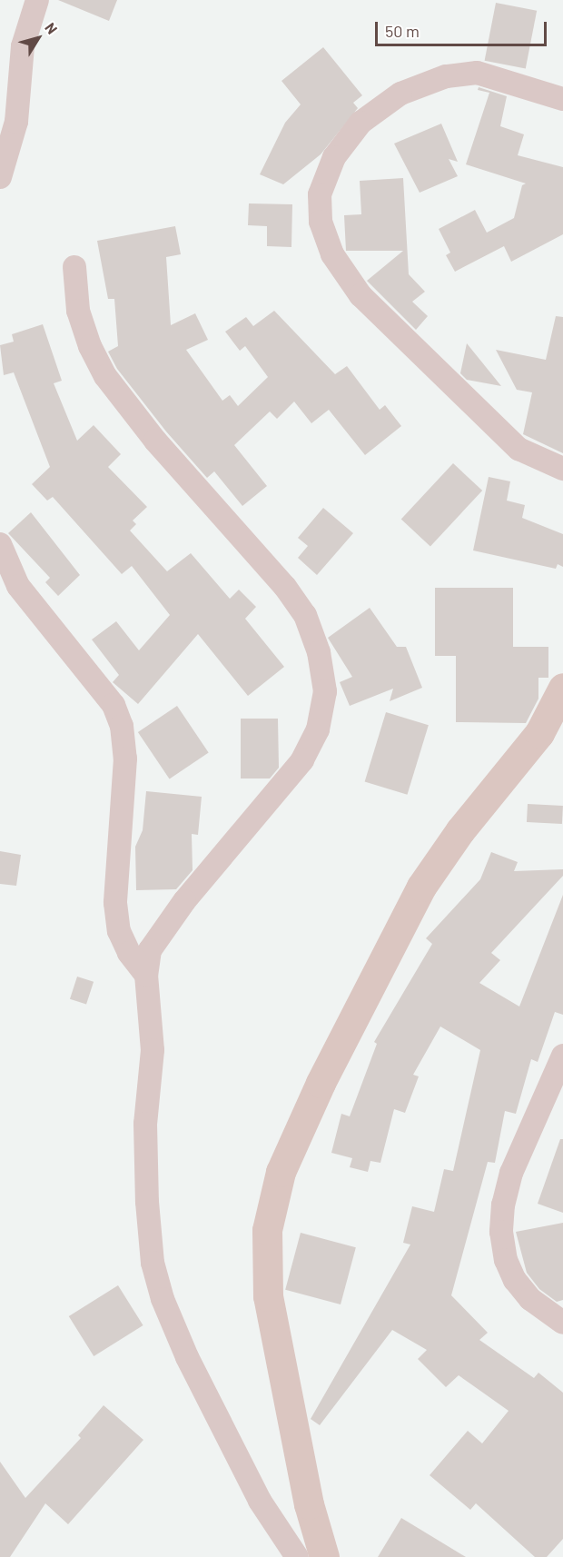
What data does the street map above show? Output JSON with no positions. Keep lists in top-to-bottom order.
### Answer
{
  "scale_bar": "50 m",
  "north": "top right"
}
